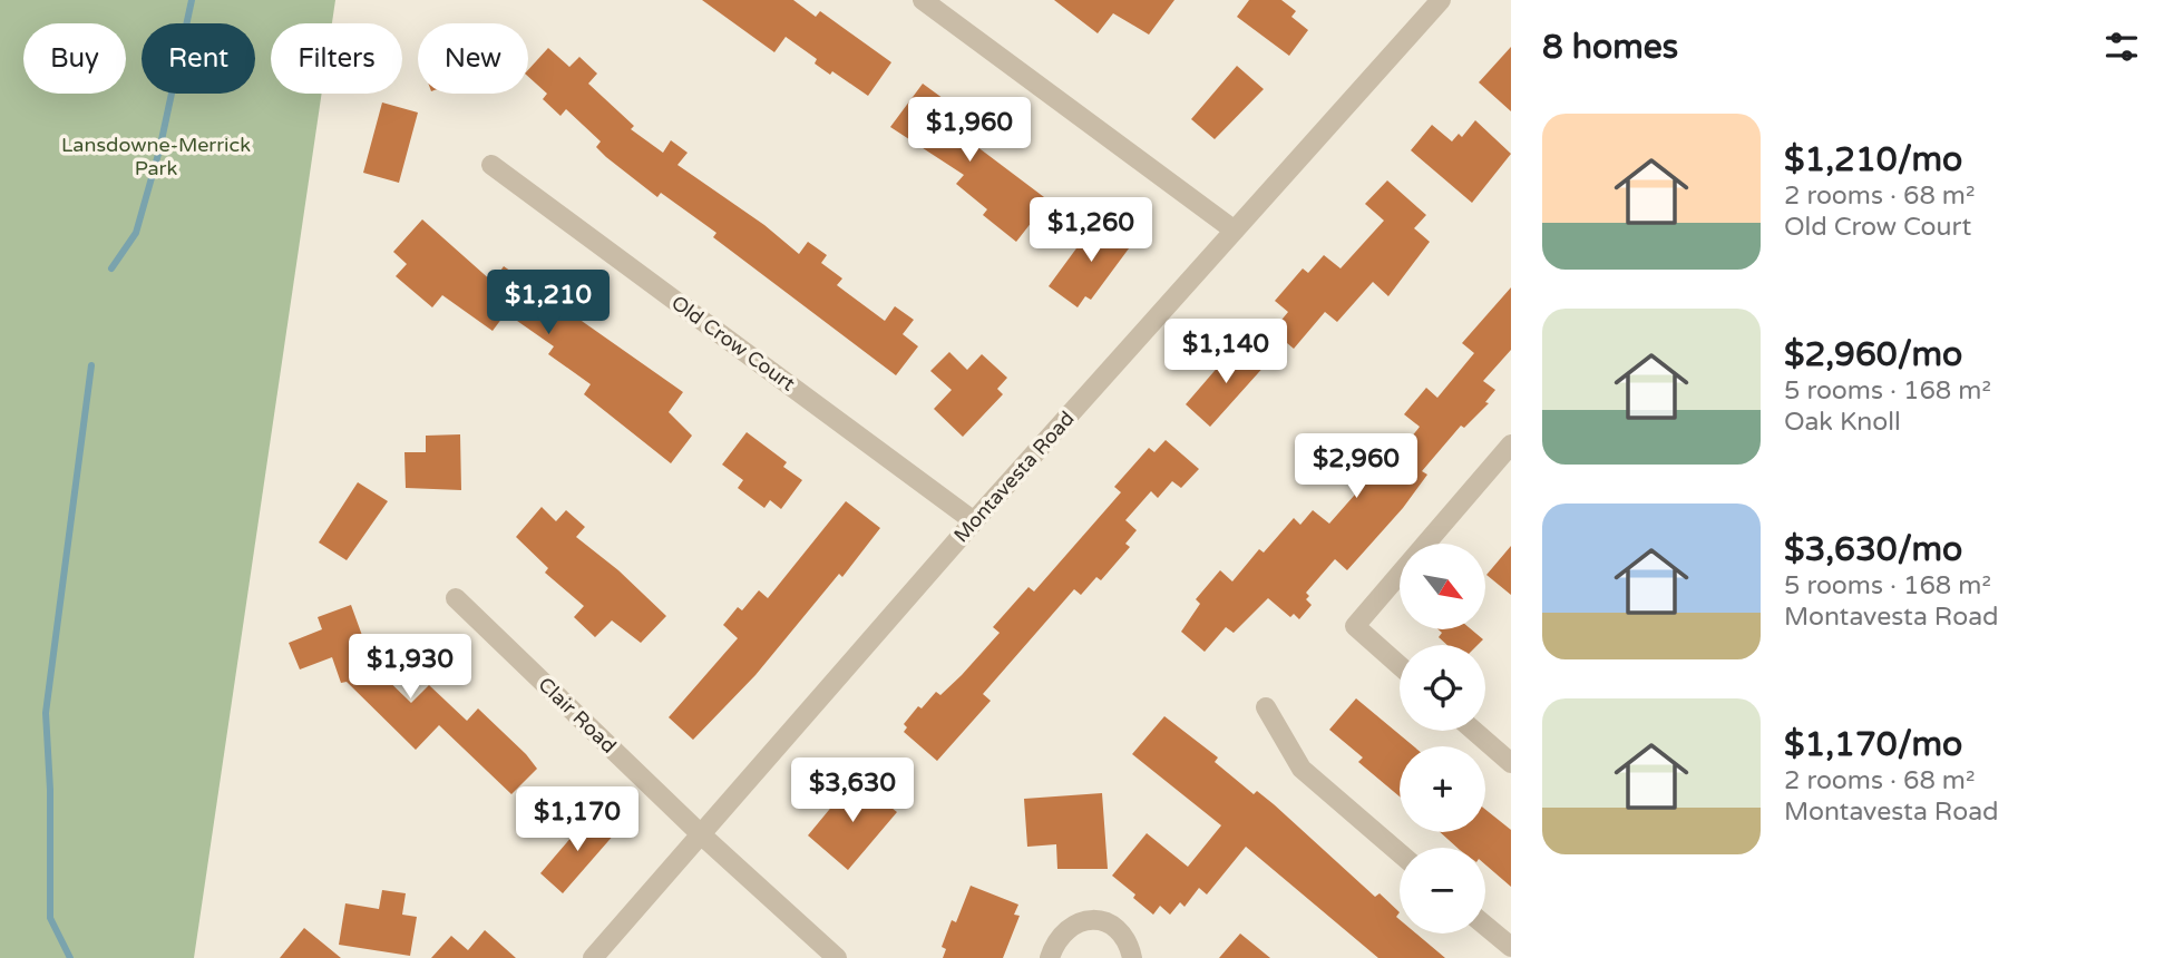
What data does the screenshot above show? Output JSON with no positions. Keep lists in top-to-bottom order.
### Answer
{
  "streets": {
    "street": ["Old Crow Court", "Montavesta Road", "Clair Road"]
  },
  "crossings": [
    ["Old Crow Court", "Montavesta Road"],
    ["Montavesta Road", "Clair Road"]
  ],
  "parks": ["Lansdowne-Merrick Park"],
  "north": "bottom right",
  "page": {
    "heading": "8 homes",
    "chip": [
      "Buy",
      "Rent",
      "Filters",
      "New"
    ],
    "list": [
      {
        "name": "$1,210/mo",
        "note": "2 rooms · 68 m² · Old Crow Court"
      },
      {
        "name": "$2,960/mo",
        "note": "5 rooms · 168 m² · Oak Knoll"
      },
      {
        "name": "$3,630/mo",
        "note": "5 rooms · 168 m² · Montavesta Road"
      },
      {
        "name": "$1,170/mo",
        "note": "2 rooms · 68 m² · Montavesta Road"
      }
    ],
    "price": [
      "$1,960",
      "$1,260",
      "$1,210",
      "$1,140",
      "$2,960",
      "$1,930",
      "$3,630",
      "$1,170"
    ],
    "map_buttons": ["+", "−"]
  }
}
